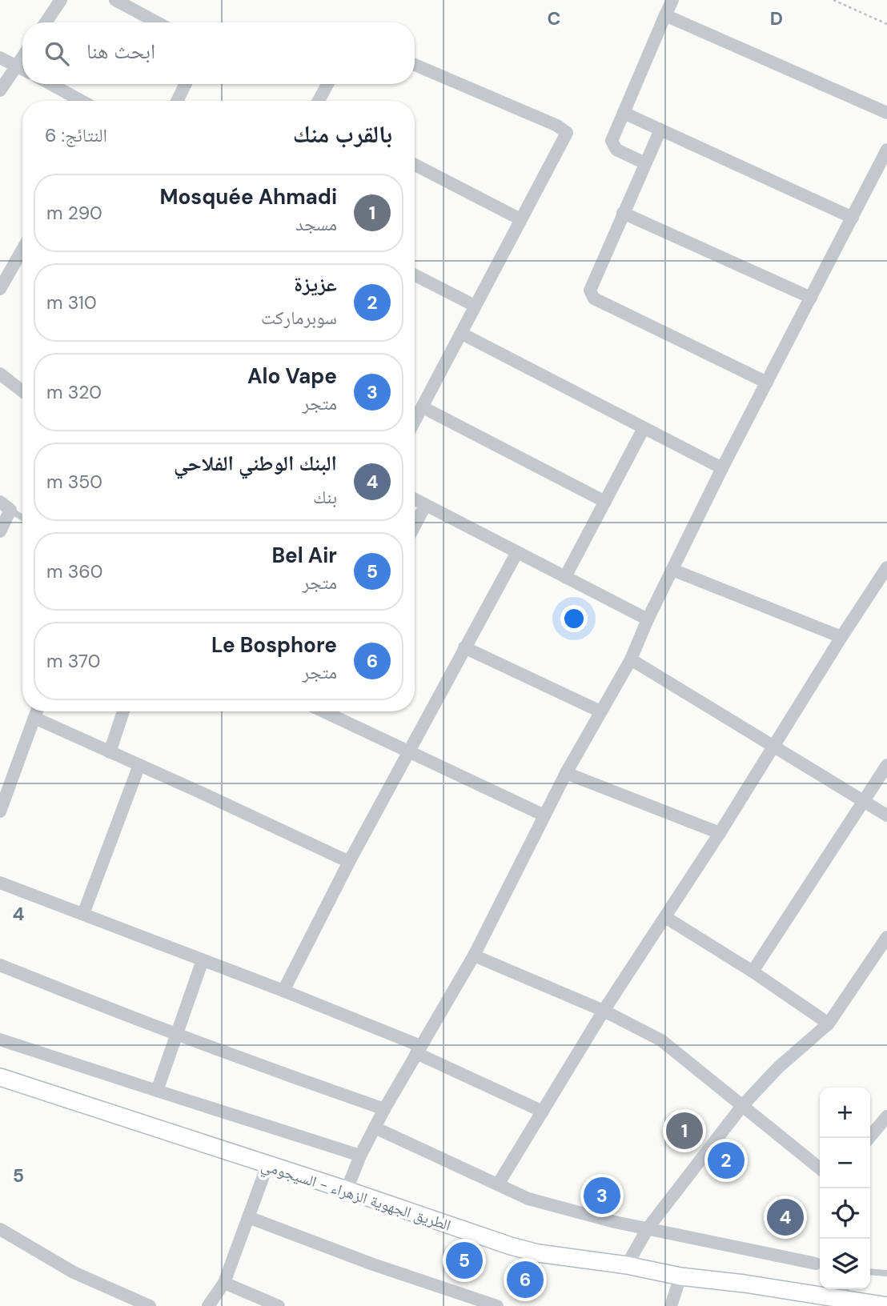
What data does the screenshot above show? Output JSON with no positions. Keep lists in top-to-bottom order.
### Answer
{
  "streets": {
    "main road": ["الطريق الجهوية الزهراء - السيجومي"]
  },
  "page": {
    "search": "ابحث هنا",
    "heading": ["بالقرب منك", "النتائج: 6"],
    "list": [
      {
        "mark": "1",
        "name": "Mosquée Ahmadi",
        "note": "مسجد",
        "value": "290 m"
      },
      {
        "mark": "2",
        "name": "عزيزة",
        "note": "سوبرماركت",
        "value": "310 m"
      },
      {
        "mark": "3",
        "name": "Alo Vape",
        "note": "متجر",
        "value": "320 m"
      },
      {
        "mark": "4",
        "name": "البنك الوطني الفلاحي",
        "note": "بنك",
        "value": "350 m"
      },
      {
        "mark": "5",
        "name": "Bel Air",
        "note": "متجر",
        "value": "360 m"
      },
      {
        "mark": "6",
        "name": "Le Bosphore",
        "note": "متجر",
        "value": "370 m"
      }
    ],
    "map_buttons": ["+", "−"],
    "pins": [
      "1",
      "2",
      "3",
      "4",
      "5",
      "6"
    ]
  },
  "grid": {
    "columns": ["C", "D"],
    "rows": ["4", "5"]
  }
}
